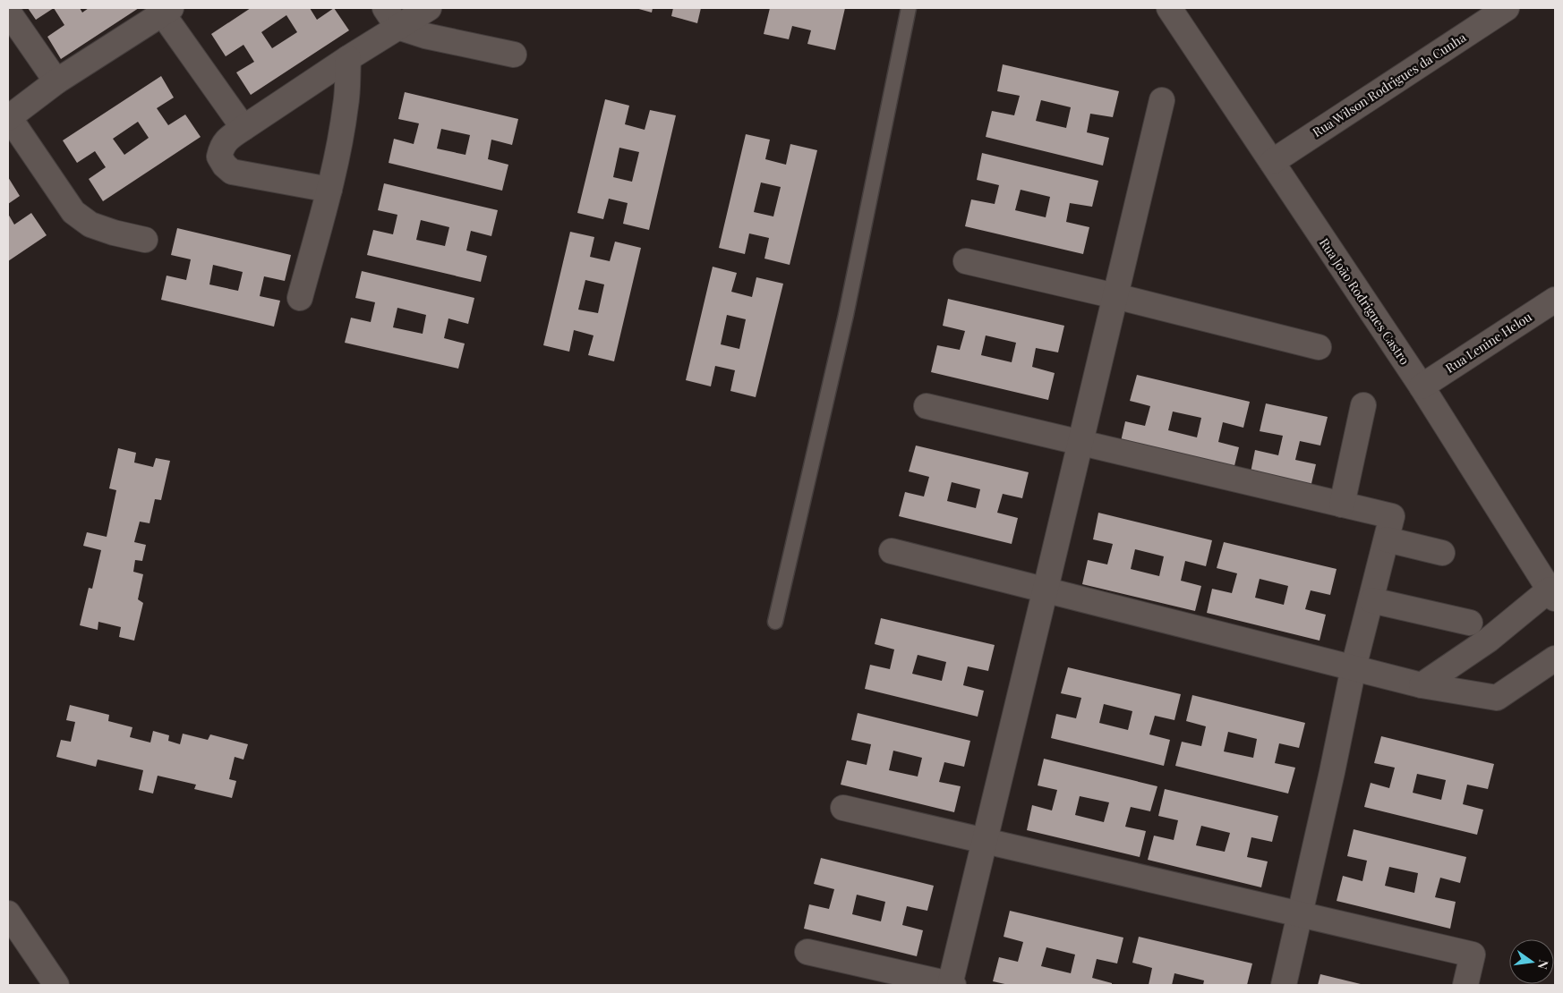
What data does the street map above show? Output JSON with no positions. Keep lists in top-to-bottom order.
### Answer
{
  "streets": {
    "street": ["Rua Wilson Rodrigues da Cunha", "Rua João Rodrigues Castro", "Rua Lenine Helou"]
  },
  "crossings": [
    ["Rua Wilson Rodrigues da Cunha", "Rua João Rodrigues Castro"],
    ["Rua João Rodrigues Castro", "Rua Lenine Helou"]
  ],
  "north": "right"
}
